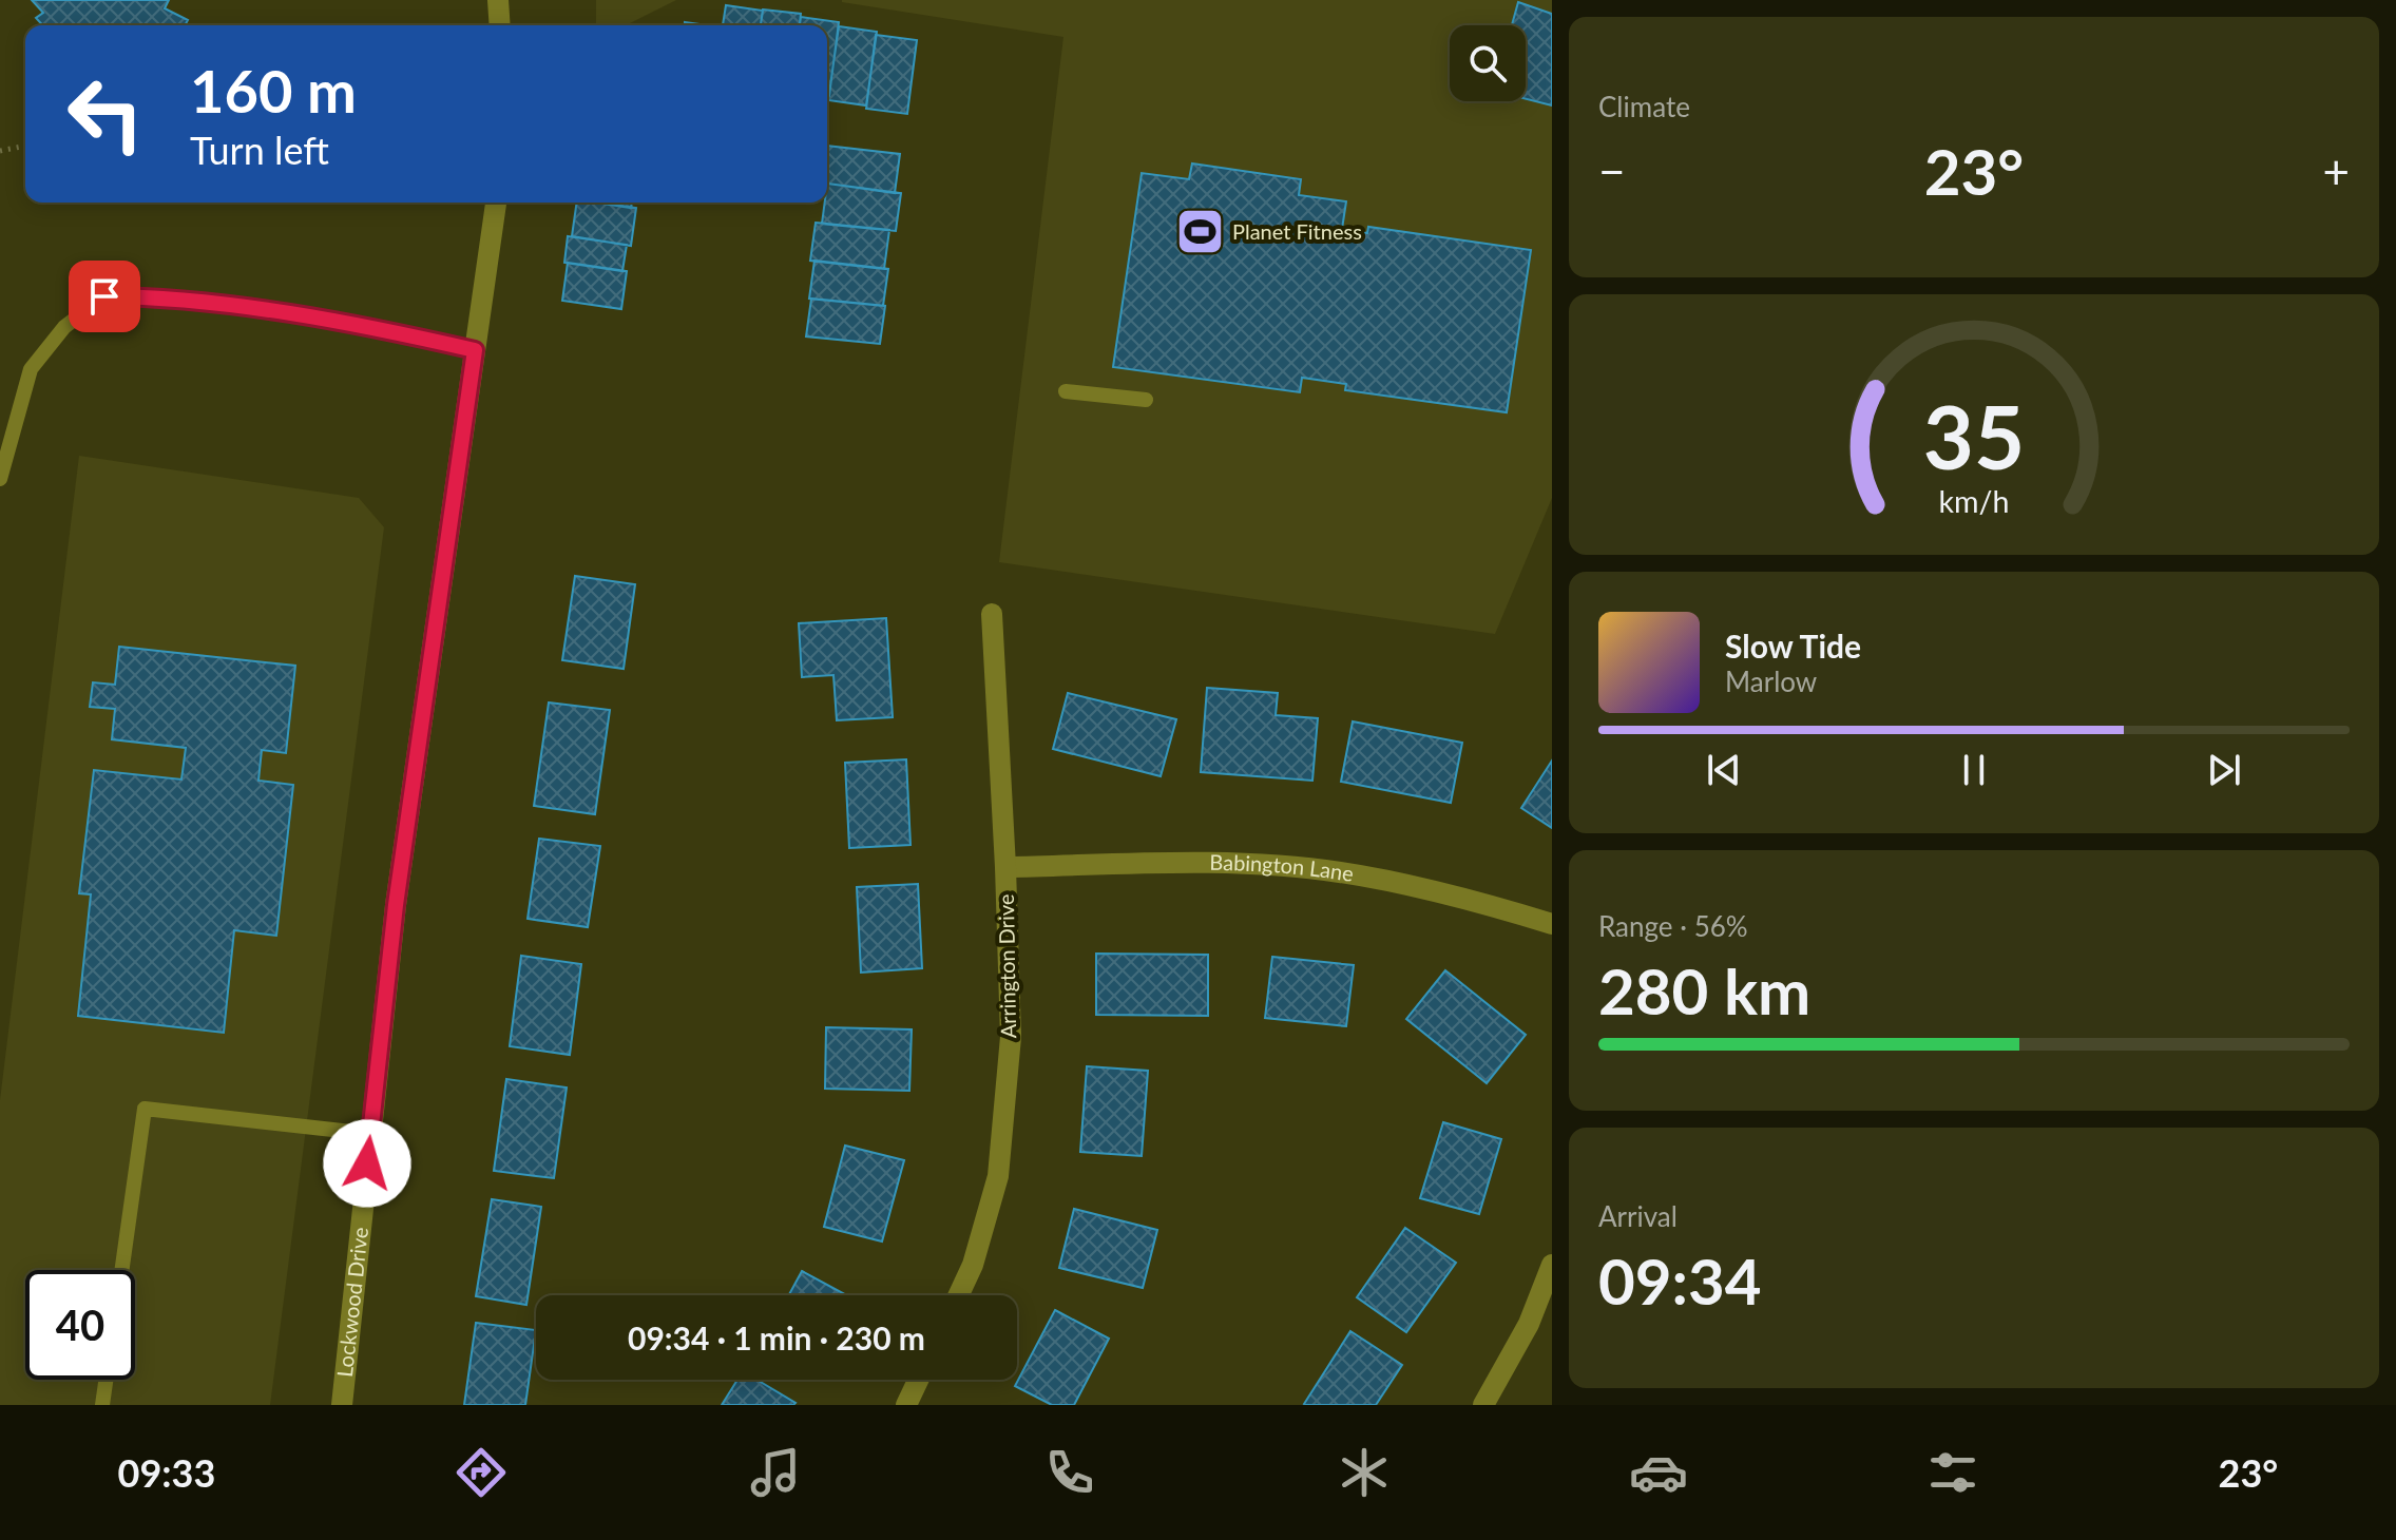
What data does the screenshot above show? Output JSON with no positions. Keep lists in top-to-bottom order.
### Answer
{
  "streets": {
    "street": ["Babington Lane", "Arrington Drive", "Lockwood Drive"]
  },
  "crossings": [
    ["Babington Lane", "Arrington Drive"]
  ],
  "places": {
    "sports": ["Planet Fitness"]
  },
  "page": {
    "tile": [
      "Climate",
      ["Range · 56%", "280 km"],
      ["Arrival", "09:34"]
    ],
    "turn": ["160 m", "Turn left"],
    "heat": ["−", "23°", "+"],
    "song": ["Slow Tide", "Marlow"],
    "limit": "40",
    "trip": "09:34 · 1 min · 230 m",
    "tabs": ["09:33", "23°"],
    "gauge": ["35", "km/h"]
  }
}
